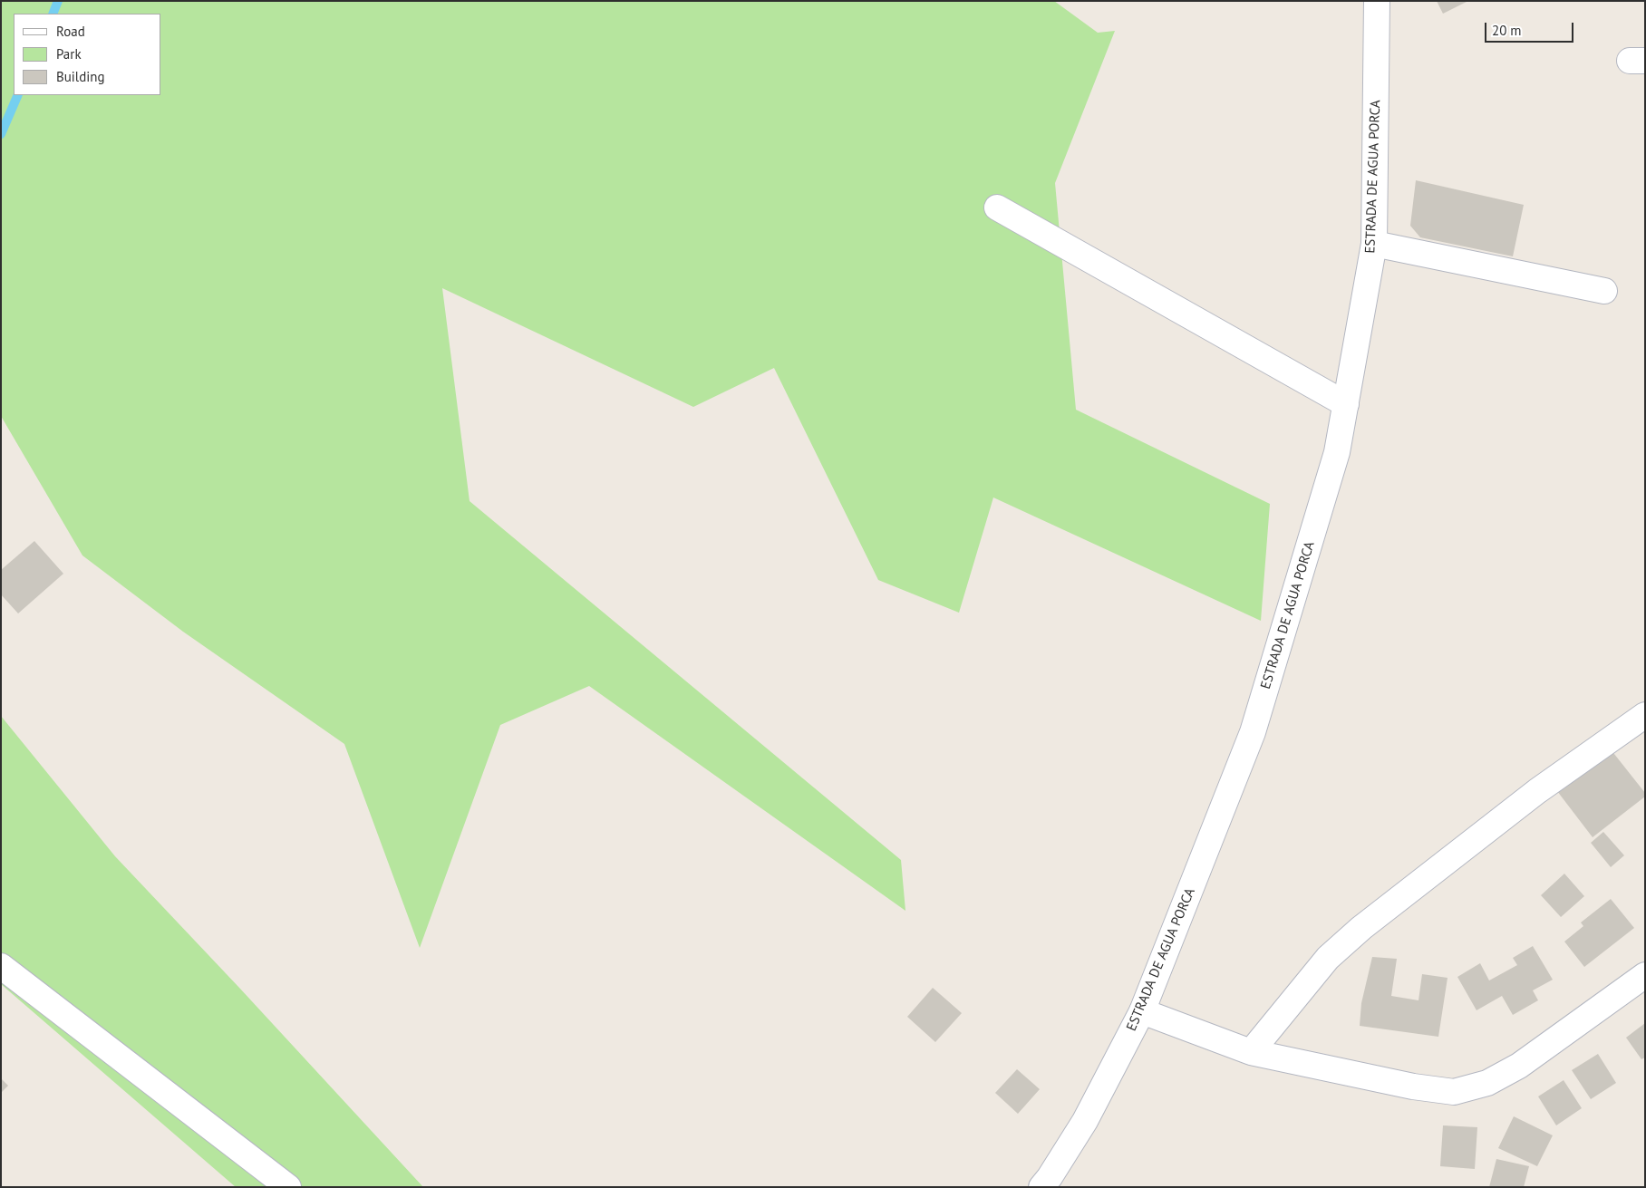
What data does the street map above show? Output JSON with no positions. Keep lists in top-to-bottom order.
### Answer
{
  "streets": {
    "street": ["ESTRADA DE AGUA PORCA"]
  },
  "legend": ["Road", "Park", "Building"],
  "scale_bar": "20 m"
}
